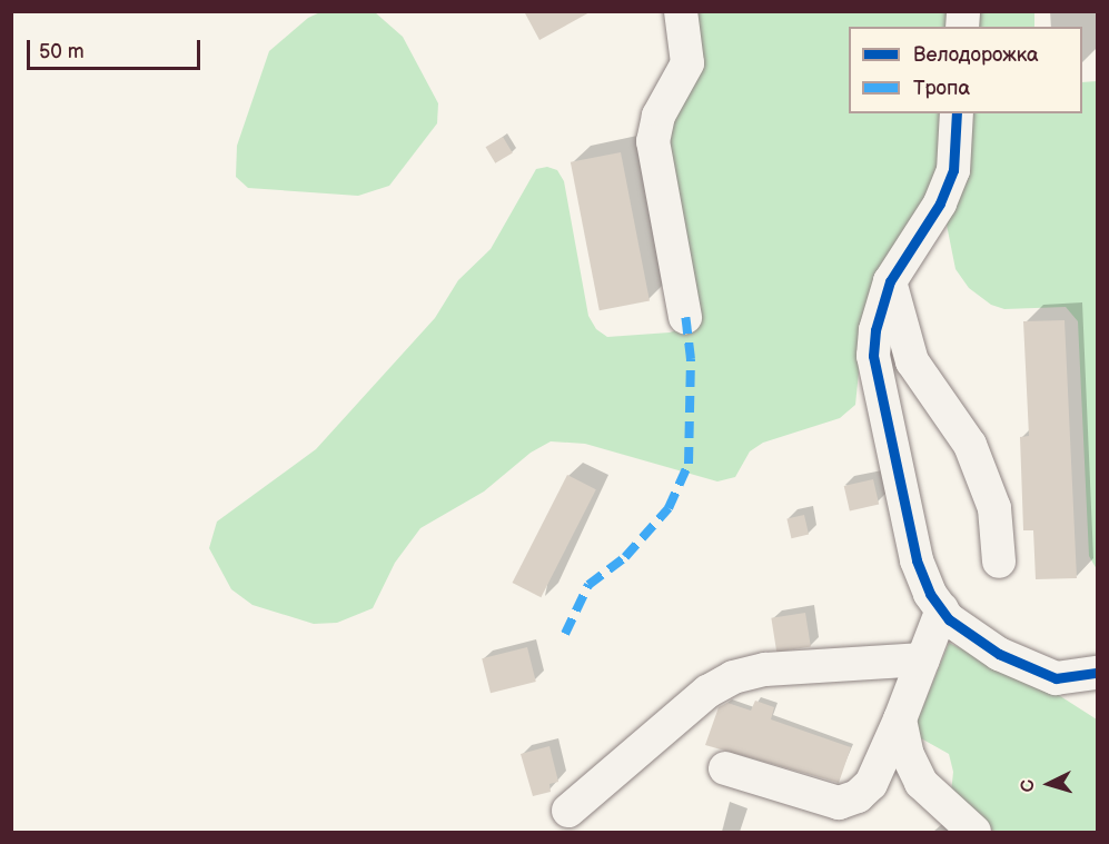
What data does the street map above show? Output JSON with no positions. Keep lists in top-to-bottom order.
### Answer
{
  "legend": ["Велодорожка", "Тропа"],
  "scale_bar": "50 m",
  "north": "left"
}
